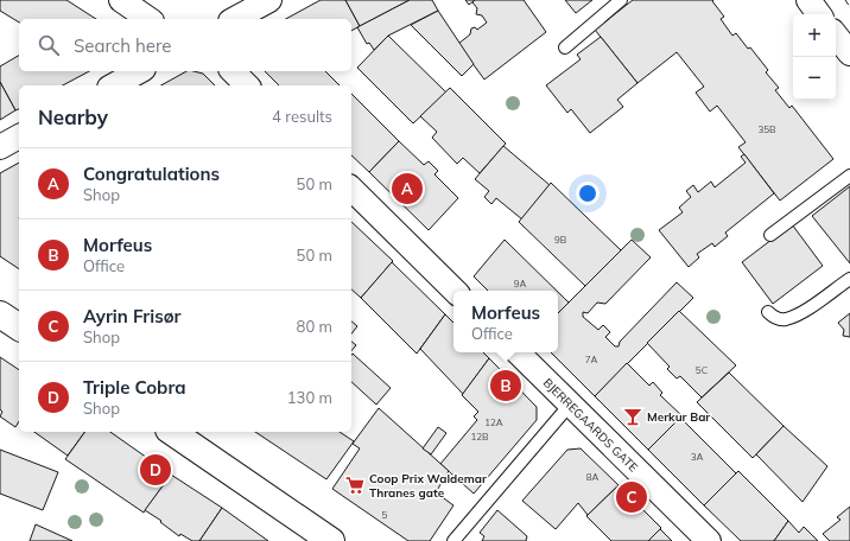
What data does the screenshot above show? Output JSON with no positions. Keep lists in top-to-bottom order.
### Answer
{
  "streets": {
    "street": ["BJERREGAARDS GATE"]
  },
  "places": {
    "bar": ["Merkur Bar"],
    "supermarket": ["Coop Prix Waldemar Thranes gate"]
  },
  "house_numbers": [
    "35B",
    "9B",
    "9A",
    "7A",
    "5C",
    "12A",
    "12B",
    "3A",
    "8A",
    "5"
  ],
  "page": {
    "map_buttons": ["+", "−"],
    "search": "Search here",
    "heading": ["Nearby", "4 results"],
    "list": [
      {
        "mark": "A",
        "name": "Congratulations",
        "note": "Shop",
        "value": "50 m"
      },
      {
        "mark": "B",
        "name": "Morfeus",
        "note": "Office",
        "value": "50 m"
      },
      {
        "mark": "C",
        "name": "Ayrin Frisør",
        "note": "Shop",
        "value": "80 m"
      },
      {
        "mark": "D",
        "name": "Triple Cobra",
        "note": "Shop",
        "value": "130 m"
      }
    ],
    "pins": [
      "A",
      "B",
      "D",
      "C"
    ],
    "popup": ["Morfeus", "Office"]
  }
}
